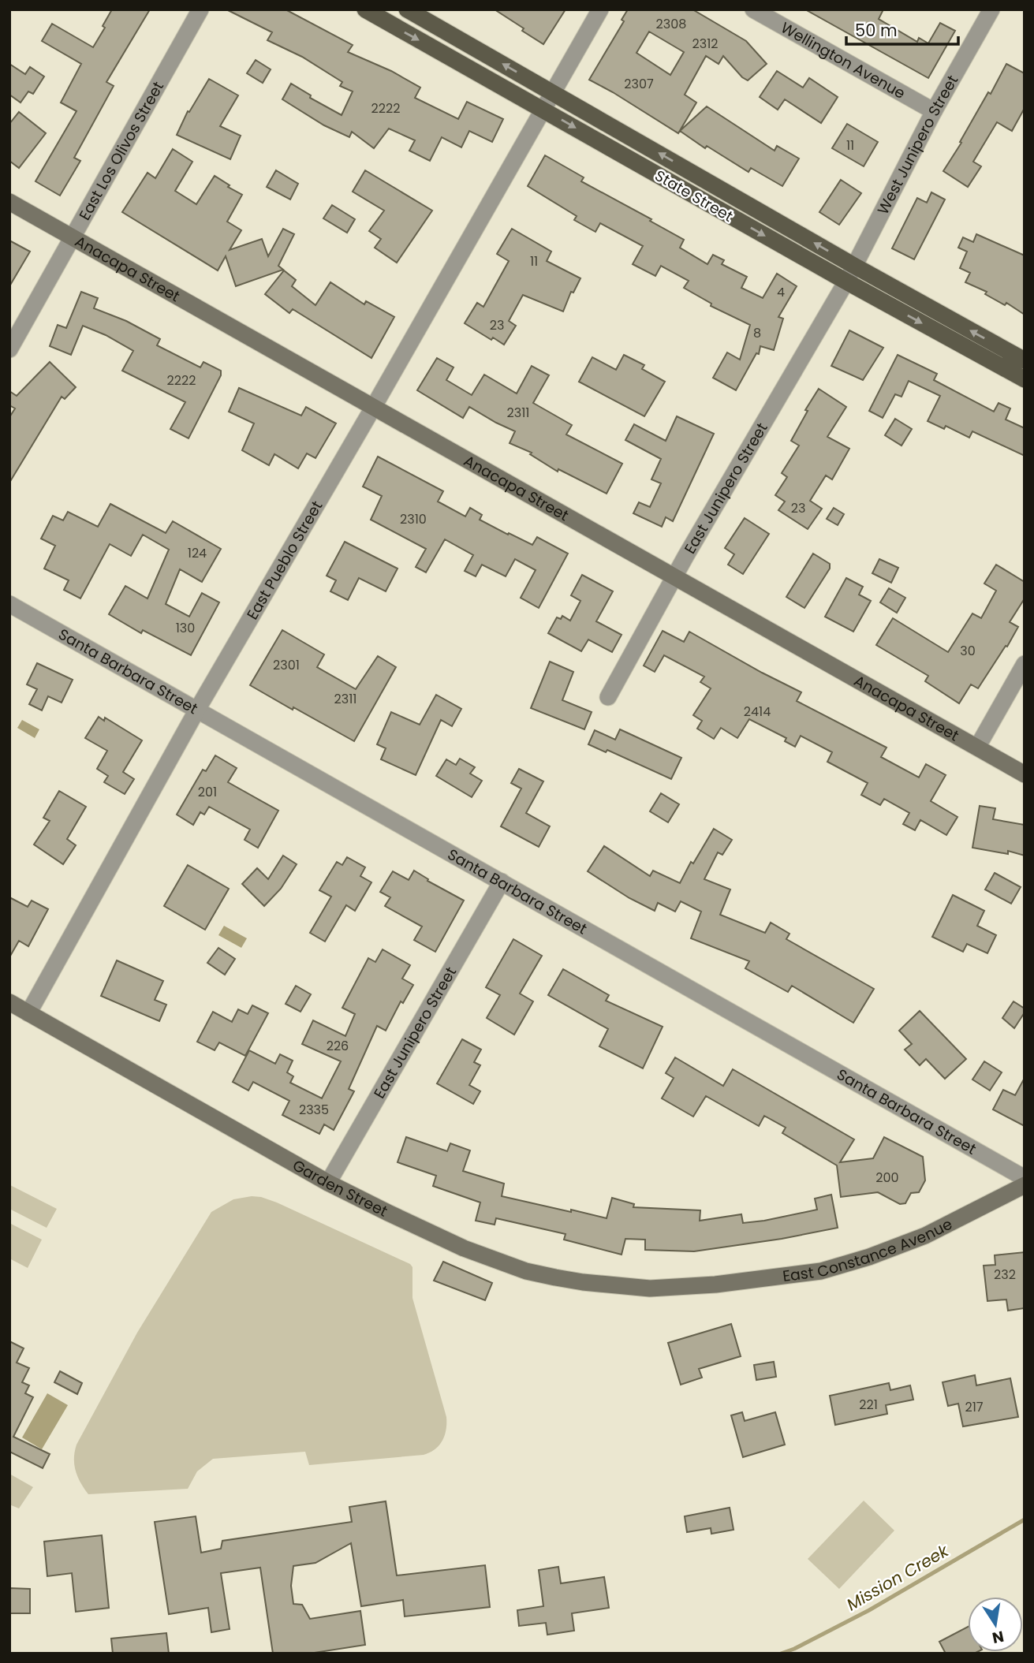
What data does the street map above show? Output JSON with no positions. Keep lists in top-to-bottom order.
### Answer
{
  "streets": {
    "main road": ["State Street"],
    "street": [
      "Wellington Avenue",
      "West Junipero Street",
      "East Los Olivos Street",
      "Anacapa Street",
      "East Junipero Street",
      "East Pueblo Street",
      "Santa Barbara Street",
      "Garden Street",
      "East Constance Avenue"
    ]
  },
  "crossings": [
    ["Wellington Avenue", "West Junipero Street"],
    ["West Junipero Street", "State Street"],
    ["West Junipero Street", "East Junipero Street"],
    ["East Los Olivos Street", "Anacapa Street"],
    ["State Street", "East Junipero Street"],
    ["State Street", "East Pueblo Street"],
    ["Anacapa Street", "East Junipero Street"],
    ["Anacapa Street", "East Pueblo Street"],
    ["East Junipero Street", "Santa Barbara Street"],
    ["East Junipero Street", "Garden Street"],
    ["East Pueblo Street", "Santa Barbara Street"],
    ["East Pueblo Street", "Garden Street"],
    ["Garden Street", "East Constance Avenue"]
  ],
  "water": ["Mission Creek"],
  "house_numbers": [
    "2308",
    "2312",
    "2307",
    "2222",
    "11",
    "11",
    "4",
    "23",
    "8",
    "2222",
    "2311",
    "23",
    "2310",
    "124",
    "130",
    "30",
    "2301",
    "2311",
    "2414",
    "201",
    "226",
    "2335",
    "200",
    "232",
    "221",
    "217"
  ],
  "scale_bar": "50 m",
  "north": "bottom"
}
